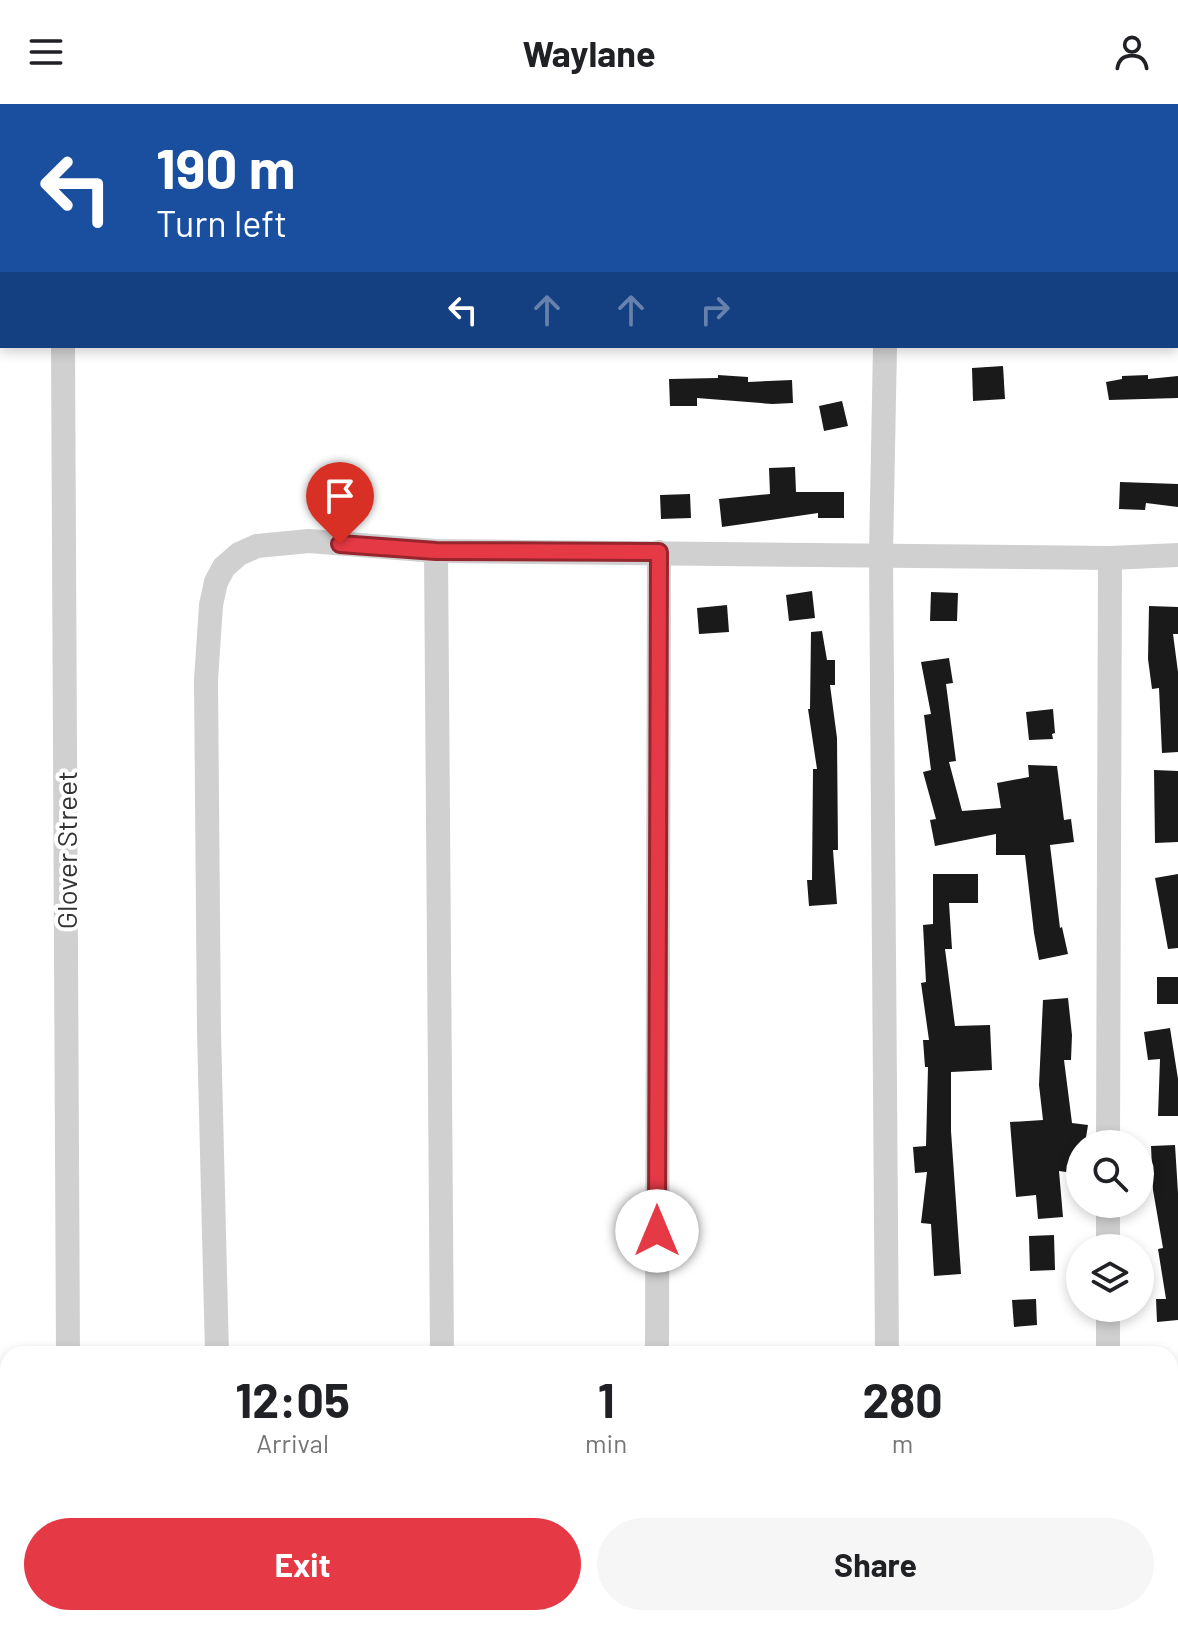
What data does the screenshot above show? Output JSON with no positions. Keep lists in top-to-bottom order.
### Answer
{
  "streets": {
    "street": ["Glover Street"]
  },
  "page": {
    "header": "Waylane",
    "turn": ["190 m", "Turn left"],
    "eta": [
      "12:05",
      "Arrival",
      "1",
      "min",
      "280",
      "m"
    ],
    "buttons": ["Exit", "Share"]
  }
}
